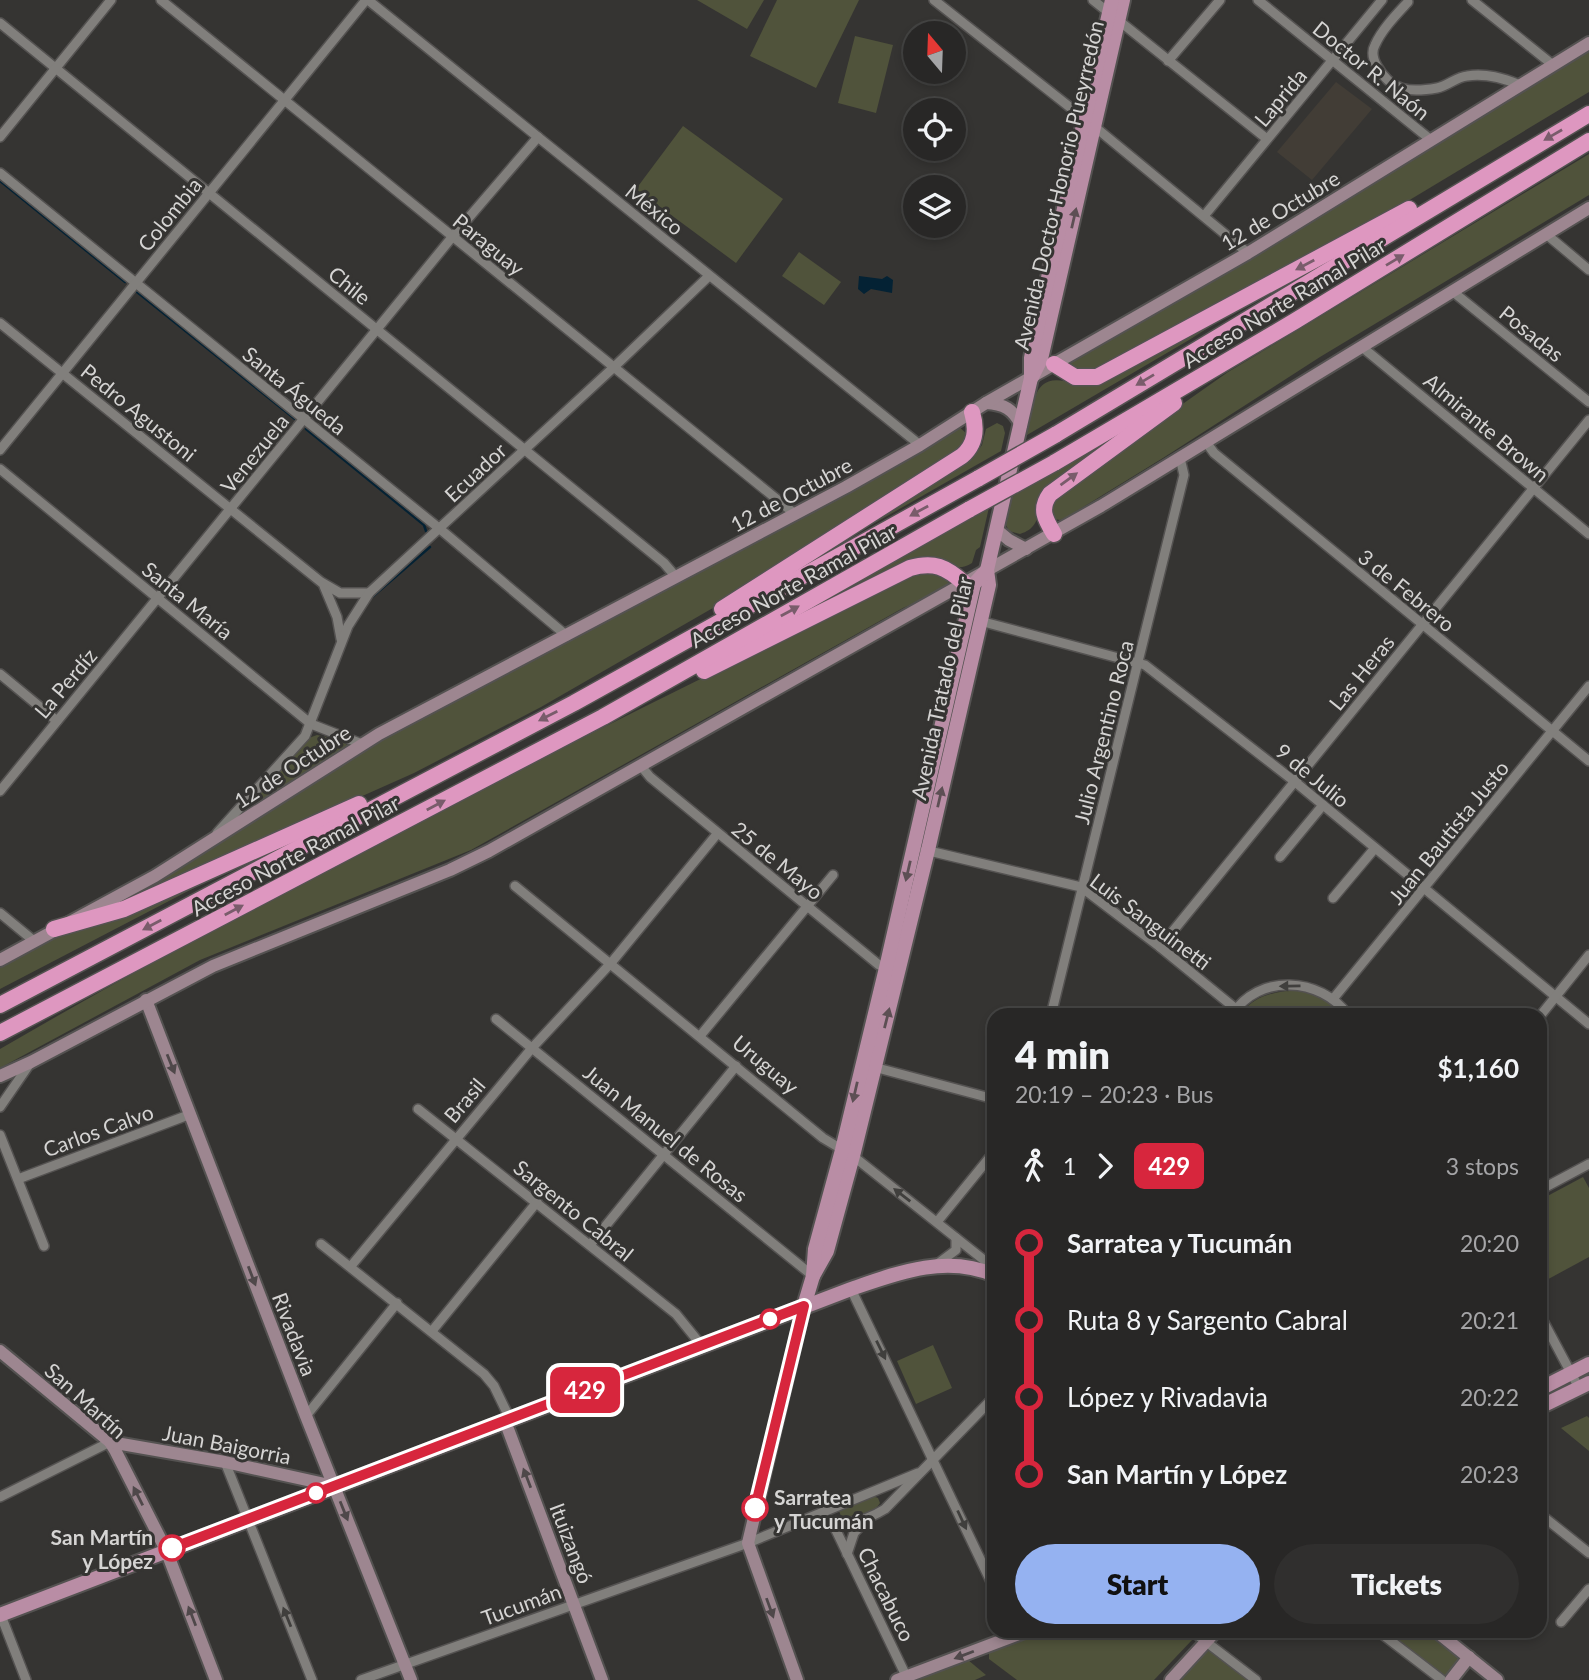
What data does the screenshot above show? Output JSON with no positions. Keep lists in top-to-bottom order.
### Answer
{
  "streets": {
    "highway": ["Acceso Norte Ramal Pilar"],
    "main road": ["Avenida Doctor Honorio Pueyrredón", "Avenida Tratado del Pilar"],
    "street": [
      "Doctor R. Naón",
      "Laprida",
      "México",
      "12 de Octubre",
      "Colombia",
      "Paraguay",
      "Chile",
      "Posadas",
      "Santa Águeda",
      "Pedro Agustoni",
      "Almirante Brown",
      "Venezuela",
      "Ecuador",
      "3 de Febrero",
      "Santa María",
      "Las Heras",
      "La Perdíz",
      "Julio Argentino Roca",
      "9 de Julio",
      "Juan Bautista Justo",
      "25 de Mayo",
      "Luis Sanguinetti",
      "Uruguay",
      "Brasil",
      "Carlos Calvo",
      "Juan Manuel de Rosas",
      "Sargento Cabral",
      "Rivadavia",
      "San Martín",
      "Juan Baigorria",
      "Ituizangó",
      "Chacabuco",
      "Tucumán"
    ]
  },
  "crossings": [
    ["Doctor R. Naón", "Laprida"],
    ["Doctor R. Naón", "12 de Octubre"],
    ["Avenida Doctor Honorio Pueyrredón", "12 de Octubre"],
    ["Avenida Doctor Honorio Pueyrredón", "Avenida Tratado del Pilar"],
    ["México", "12 de Octubre"],
    ["México", "Colombia"],
    ["México", "Venezuela"],
    ["México", "Ecuador"],
    ["12 de Octubre", "Paraguay"],
    ["12 de Octubre", "Chile"],
    ["12 de Octubre", "Santa Águeda"],
    ["12 de Octubre", "Ecuador"],
    ["12 de Octubre", "Santa María"],
    ["Colombia", "Paraguay"],
    ["Colombia", "Chile"],
    ["Colombia", "Santa Águeda"],
    ["Colombia", "Pedro Agustoni"],
    ["Paraguay", "Venezuela"],
    ["Paraguay", "Ecuador"],
    ["Chile", "Venezuela"],
    ["Chile", "Ecuador"],
    ["Santa Águeda", "Venezuela"],
    ["Santa Águeda", "Ecuador"],
    ["Pedro Agustoni", "Venezuela"],
    ["Pedro Agustoni", "Ecuador"],
    ["Almirante Brown", "Las Heras"],
    ["Venezuela", "Santa María"],
    ["Venezuela", "La Perdíz"],
    ["Ecuador", "Santa María"],
    ["3 de Febrero", "Las Heras"],
    ["3 de Febrero", "Juan Bautista Justo"],
    ["Santa María", "La Perdíz"],
    ["Las Heras", "9 de Julio"],
    ["Las Heras", "Luis Sanguinetti"],
    ["Avenida Tratado del Pilar", "9 de Julio"],
    ["Avenida Tratado del Pilar", "25 de Mayo"],
    ["Avenida Tratado del Pilar", "Luis Sanguinetti"],
    ["Avenida Tratado del Pilar", "Uruguay"],
    ["Avenida Tratado del Pilar", "Juan Manuel de Rosas"],
    ["Julio Argentino Roca", "9 de Julio"],
    ["Julio Argentino Roca", "Luis Sanguinetti"],
    ["9 de Julio", "Juan Bautista Justo"],
    ["25 de Mayo", "Brasil"],
    ["Uruguay", "Brasil"],
    ["Brasil", "Juan Manuel de Rosas"],
    ["Brasil", "Sargento Cabral"],
    ["Brasil", "Ituizangó"],
    ["Carlos Calvo", "Rivadavia"],
    ["Rivadavia", "Juan Baigorria"],
    ["Rivadavia", "Tucumán"],
    ["San Martín", "Juan Baigorria"],
    ["Ituizangó", "Tucumán"],
    ["Chacabuco", "Tucumán"]
  ],
  "one_way": ["Rivadavia", "Ituizangó"],
  "places": ["Sarratea y Tucumán", "San Martín y López"],
  "lines": ["bus line 429"],
  "north": "top",
  "page": {
    "on_map": "429",
    "heading": ["4 min", "20:19 – 20:23 · Bus", "$1,160"],
    "legs": ["1", "429", "3 stops"],
    "list": [
      {
        "name": "Sarratea y Tucumán",
        "value": "20:20"
      },
      {
        "name": "Ruta 8 y Sargento Cabral",
        "value": "20:21"
      },
      {
        "name": "López y Rivadavia",
        "value": "20:22"
      },
      {
        "name": "San Martín y López",
        "value": "20:23"
      }
    ],
    "buttons": ["Start", "Tickets"]
  }
}
